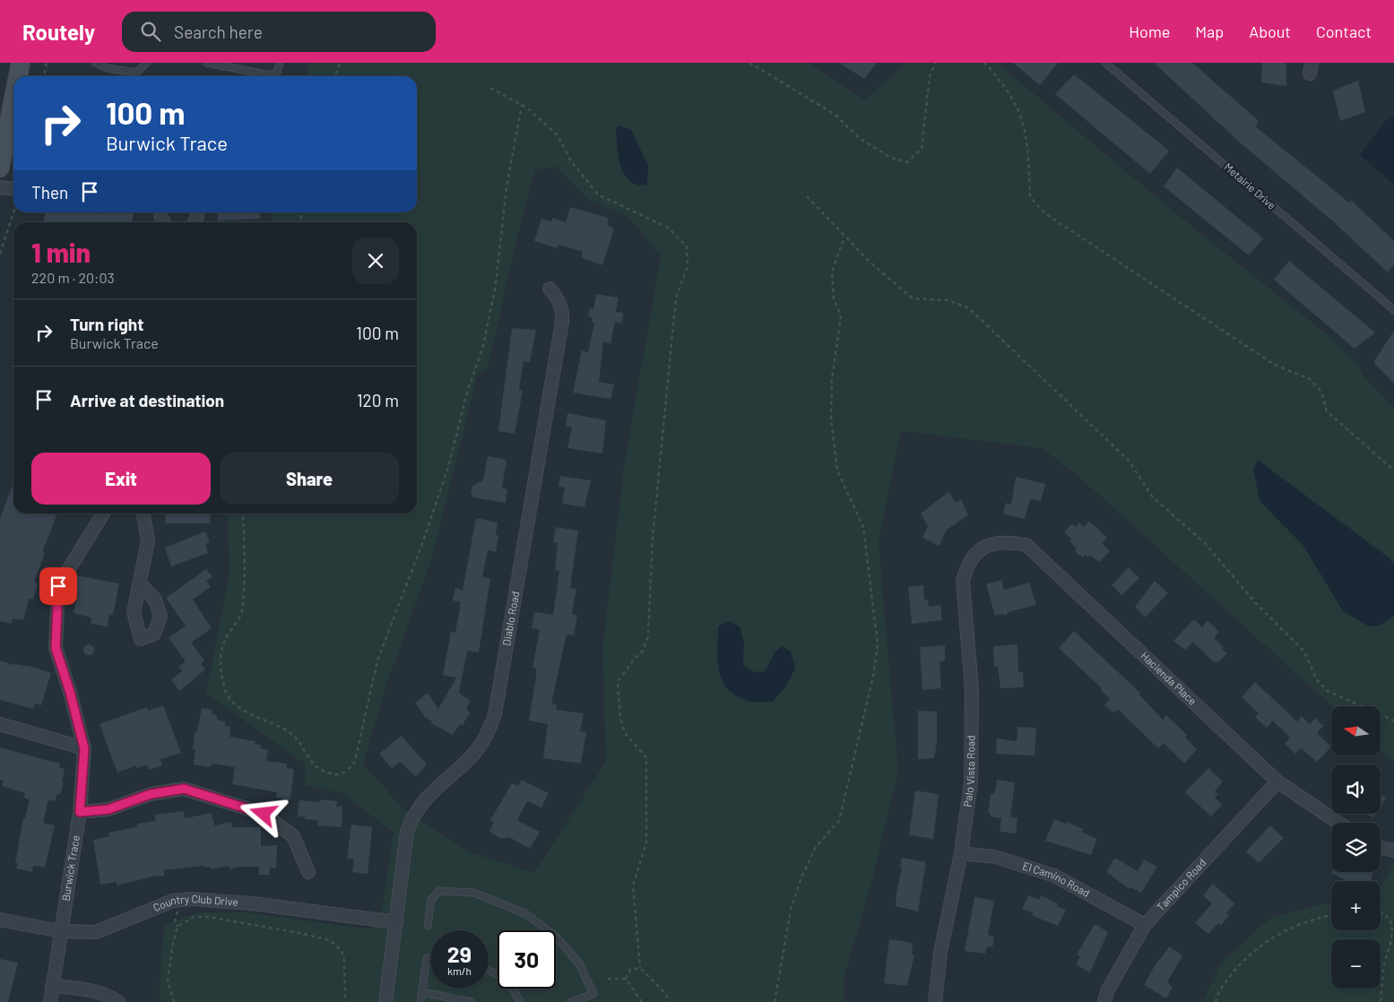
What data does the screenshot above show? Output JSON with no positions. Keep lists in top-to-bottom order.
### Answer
{
  "streets": {
    "street": [
      "Diablo Road",
      "Hacienda Place",
      "Palo Vista Road",
      "Burwick Trace",
      "El Camino Road",
      "Tampico Road",
      "Country Club Drive"
    ],
    "lane": ["Metairie Drive"]
  },
  "crossings": [
    ["Diablo Road", "Country Club Drive"],
    ["Hacienda Place", "Palo Vista Road"],
    ["Hacienda Place", "Tampico Road"],
    ["Palo Vista Road", "El Camino Road"],
    ["Burwick Trace", "Country Club Drive"],
    ["El Camino Road", "Tampico Road"]
  ],
  "north": "left",
  "page": {
    "header": "Routely",
    "search": "Search here",
    "nav": [
      "Home",
      "Map",
      "About",
      "Contact"
    ],
    "turn": ["100 m", "Burwick Trace"],
    "then": "Then",
    "heading": ["1 min", "220 m · 20:03"],
    "list": [
      {
        "name": "Turn right",
        "note": "Burwick Trace",
        "value": "100 m"
      },
      {
        "name": "Arrive at destination",
        "value": "120 m"
      }
    ],
    "buttons": ["Exit", "Share"],
    "map_buttons": ["+", "−"],
    "speed": "29 km/h",
    "limit": "30"
  }
}
